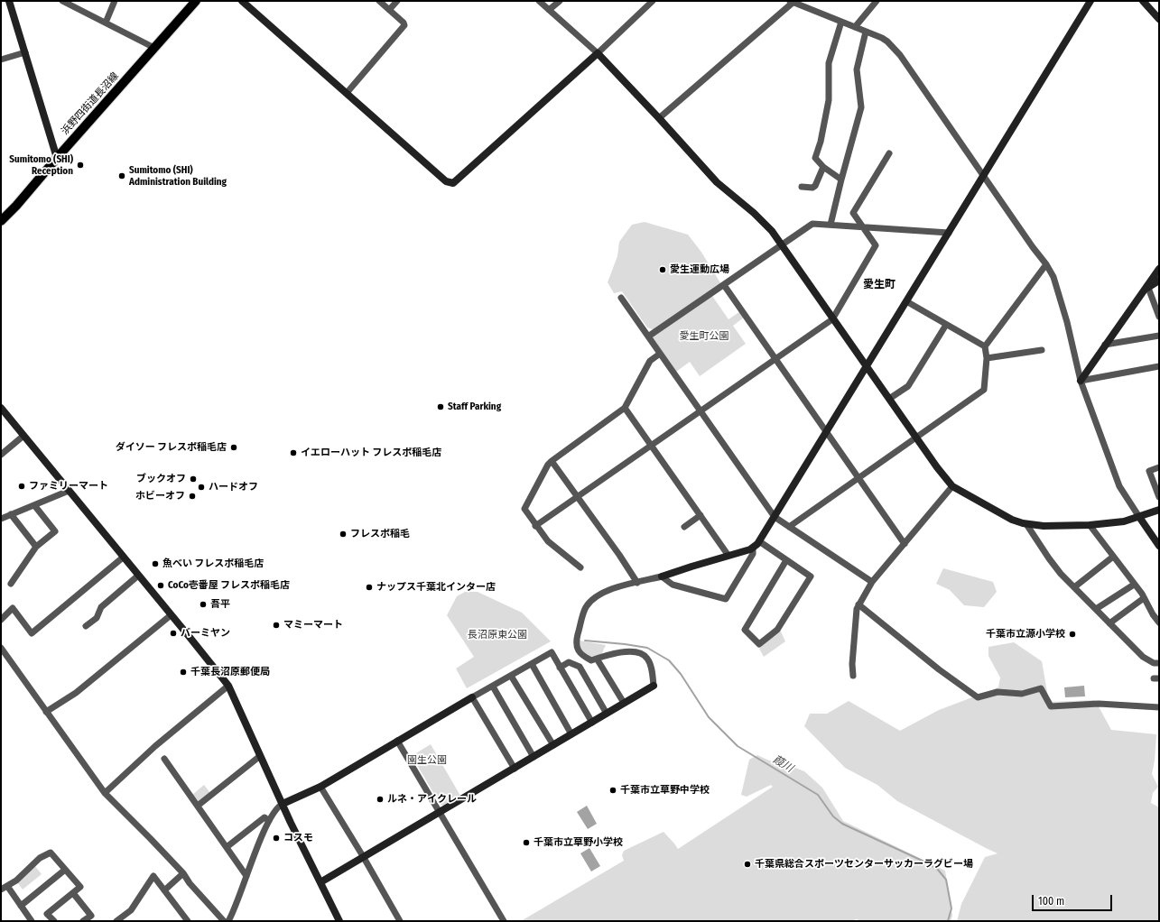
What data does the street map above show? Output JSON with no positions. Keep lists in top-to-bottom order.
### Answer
{
  "streets": {
    "main road": ["浜野四街道長沼線"]
  },
  "districts": ["愛生町"],
  "water": ["葭川"],
  "parks": ["愛生町公園", "長沼原東公園", "園生公園"],
  "places": [
    "Sumitomo (SHI) Reception",
    "Sumitomo (SHI) Administration Building",
    "愛生運動広場",
    "Staff Parking",
    "ダイソー フレスポ稲毛店",
    "イエローハット フレスポ稲毛店",
    "ブックオフ",
    "ファミリーマート",
    "ハードオフ",
    "ホビーオフ",
    "フレスポ稲毛",
    "魚べい フレスポ稲毛店",
    "CoCo壱番屋 フレスポ稲毛店",
    "ナップス千葉北インター店",
    "吾平",
    "マミーマート",
    "バーミヤン",
    "千葉市立源小学校",
    "千葉長沼原郵便局",
    "千葉市立草野中学校",
    "ルネ・アイクレール",
    "コスモ",
    "千葉市立草野小学校",
    "千葉県総合スポーツセンターサッカーラグビー場"
  ],
  "scale_bar": "100 m"
}
